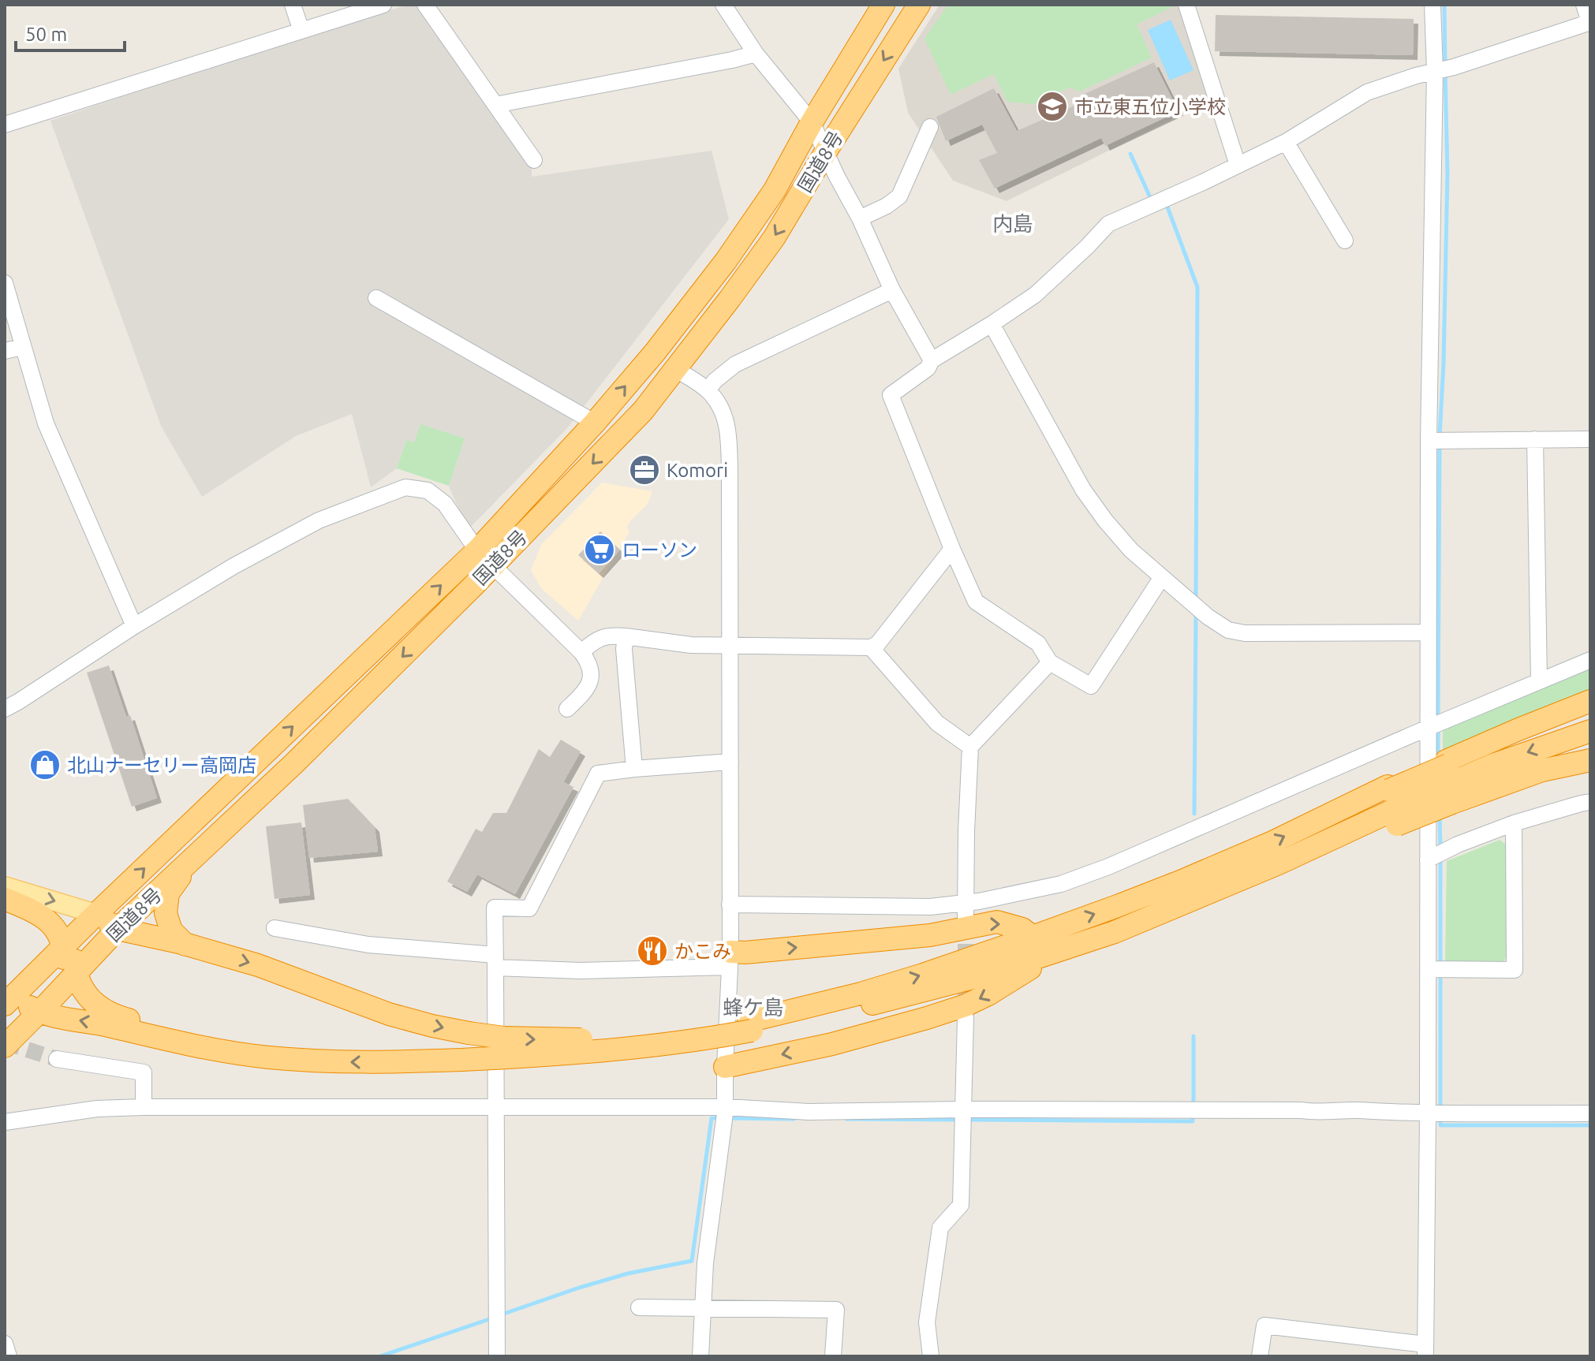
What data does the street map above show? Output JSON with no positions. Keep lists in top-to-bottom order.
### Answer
{
  "streets": {
    "highway": ["国道8号"]
  },
  "districts": ["内島", "蜂ケ島"],
  "places": {
    "school or university": ["市立東五位小学校"],
    "office": ["Komori"],
    "supermarket": ["ローソン"],
    "shop": ["北山ナーセリー高岡店"],
    "restaurant": ["かこみ"]
  },
  "scale_bar": "50 m"
}
